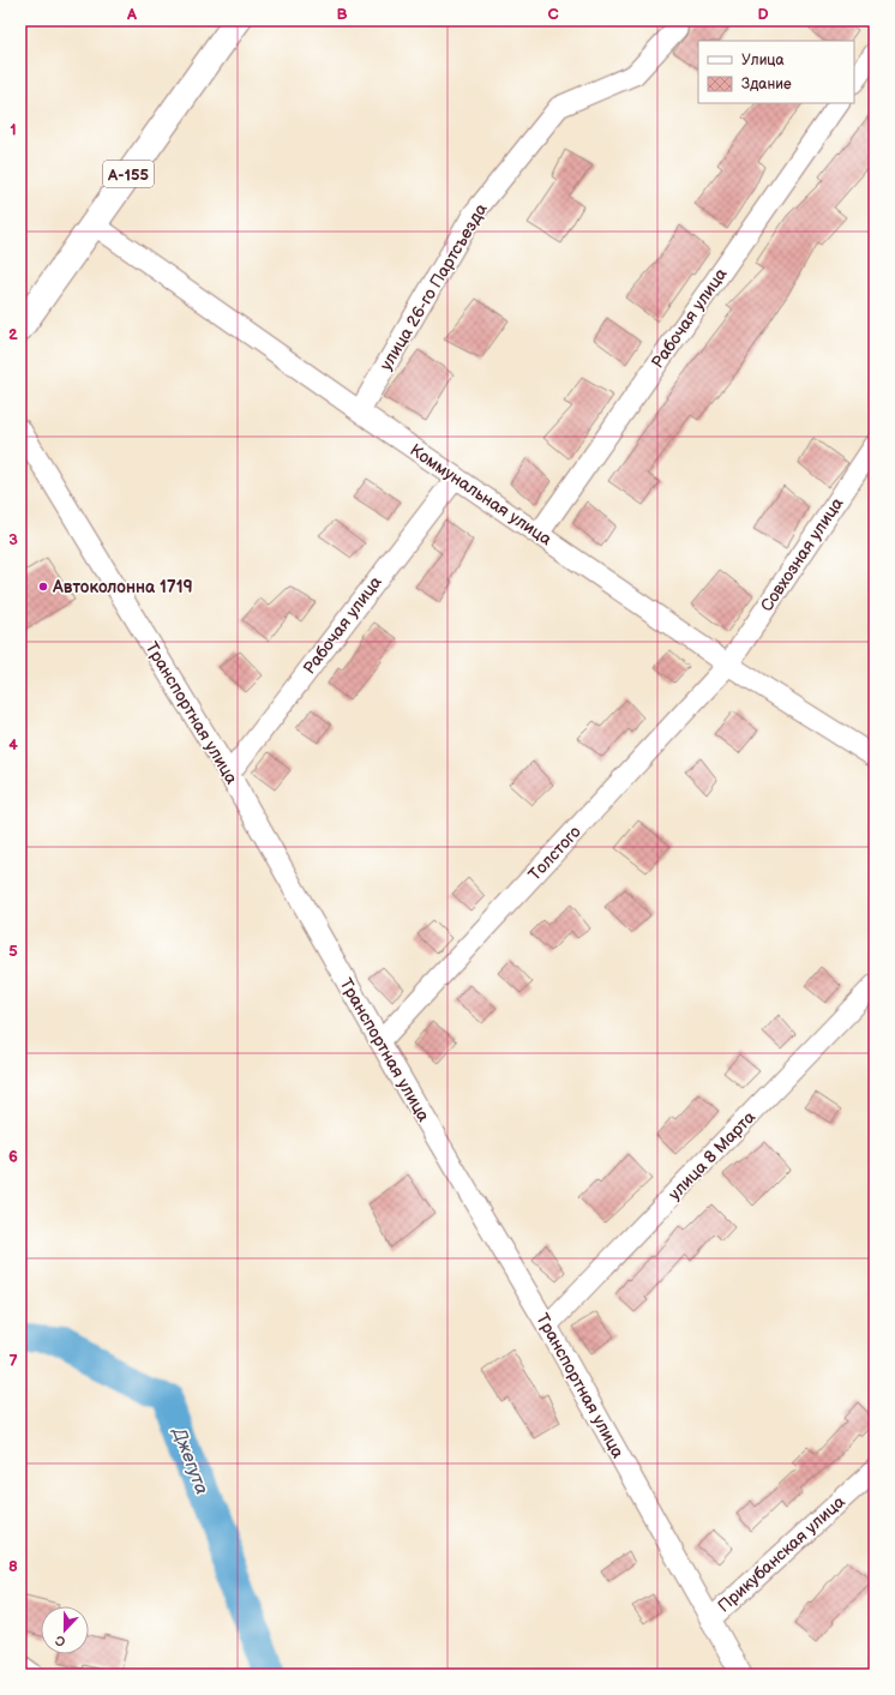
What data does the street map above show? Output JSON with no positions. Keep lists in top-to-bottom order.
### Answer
{
  "streets": {
    "main road": ["А-155"],
    "street": [
      "улица 26-го Партсъезда",
      "Рабочая улица",
      "Коммунальная улица",
      "Совхозная улица",
      "Транспортная улица",
      "Толстого",
      "улица 8 Марта",
      "Прикубанская улица"
    ]
  },
  "crossings": [
    ["А-155", "Коммунальная улица"],
    ["улица 26-го Партсъезда", "Коммунальная улица"],
    ["Рабочая улица", "Коммунальная улица"],
    ["Рабочая улица", "Транспортная улица"],
    ["Коммунальная улица", "Совхозная улица"],
    ["Коммунальная улица", "Толстого"],
    ["Совхозная улица", "Толстого"],
    ["Транспортная улица", "Толстого"],
    ["Транспортная улица", "улица 8 Марта"],
    ["Транспортная улица", "Прикубанская улица"]
  ],
  "water": ["Джегута"],
  "places": ["Автоколонна 1719"],
  "legend": ["Улица", "Здание"],
  "north": "bottom",
  "grid": {
    "columns": [
      "A",
      "B",
      "C",
      "D"
    ],
    "rows": [
      "1",
      "2",
      "3",
      "4",
      "5",
      "6",
      "7",
      "8"
    ]
  }
}
